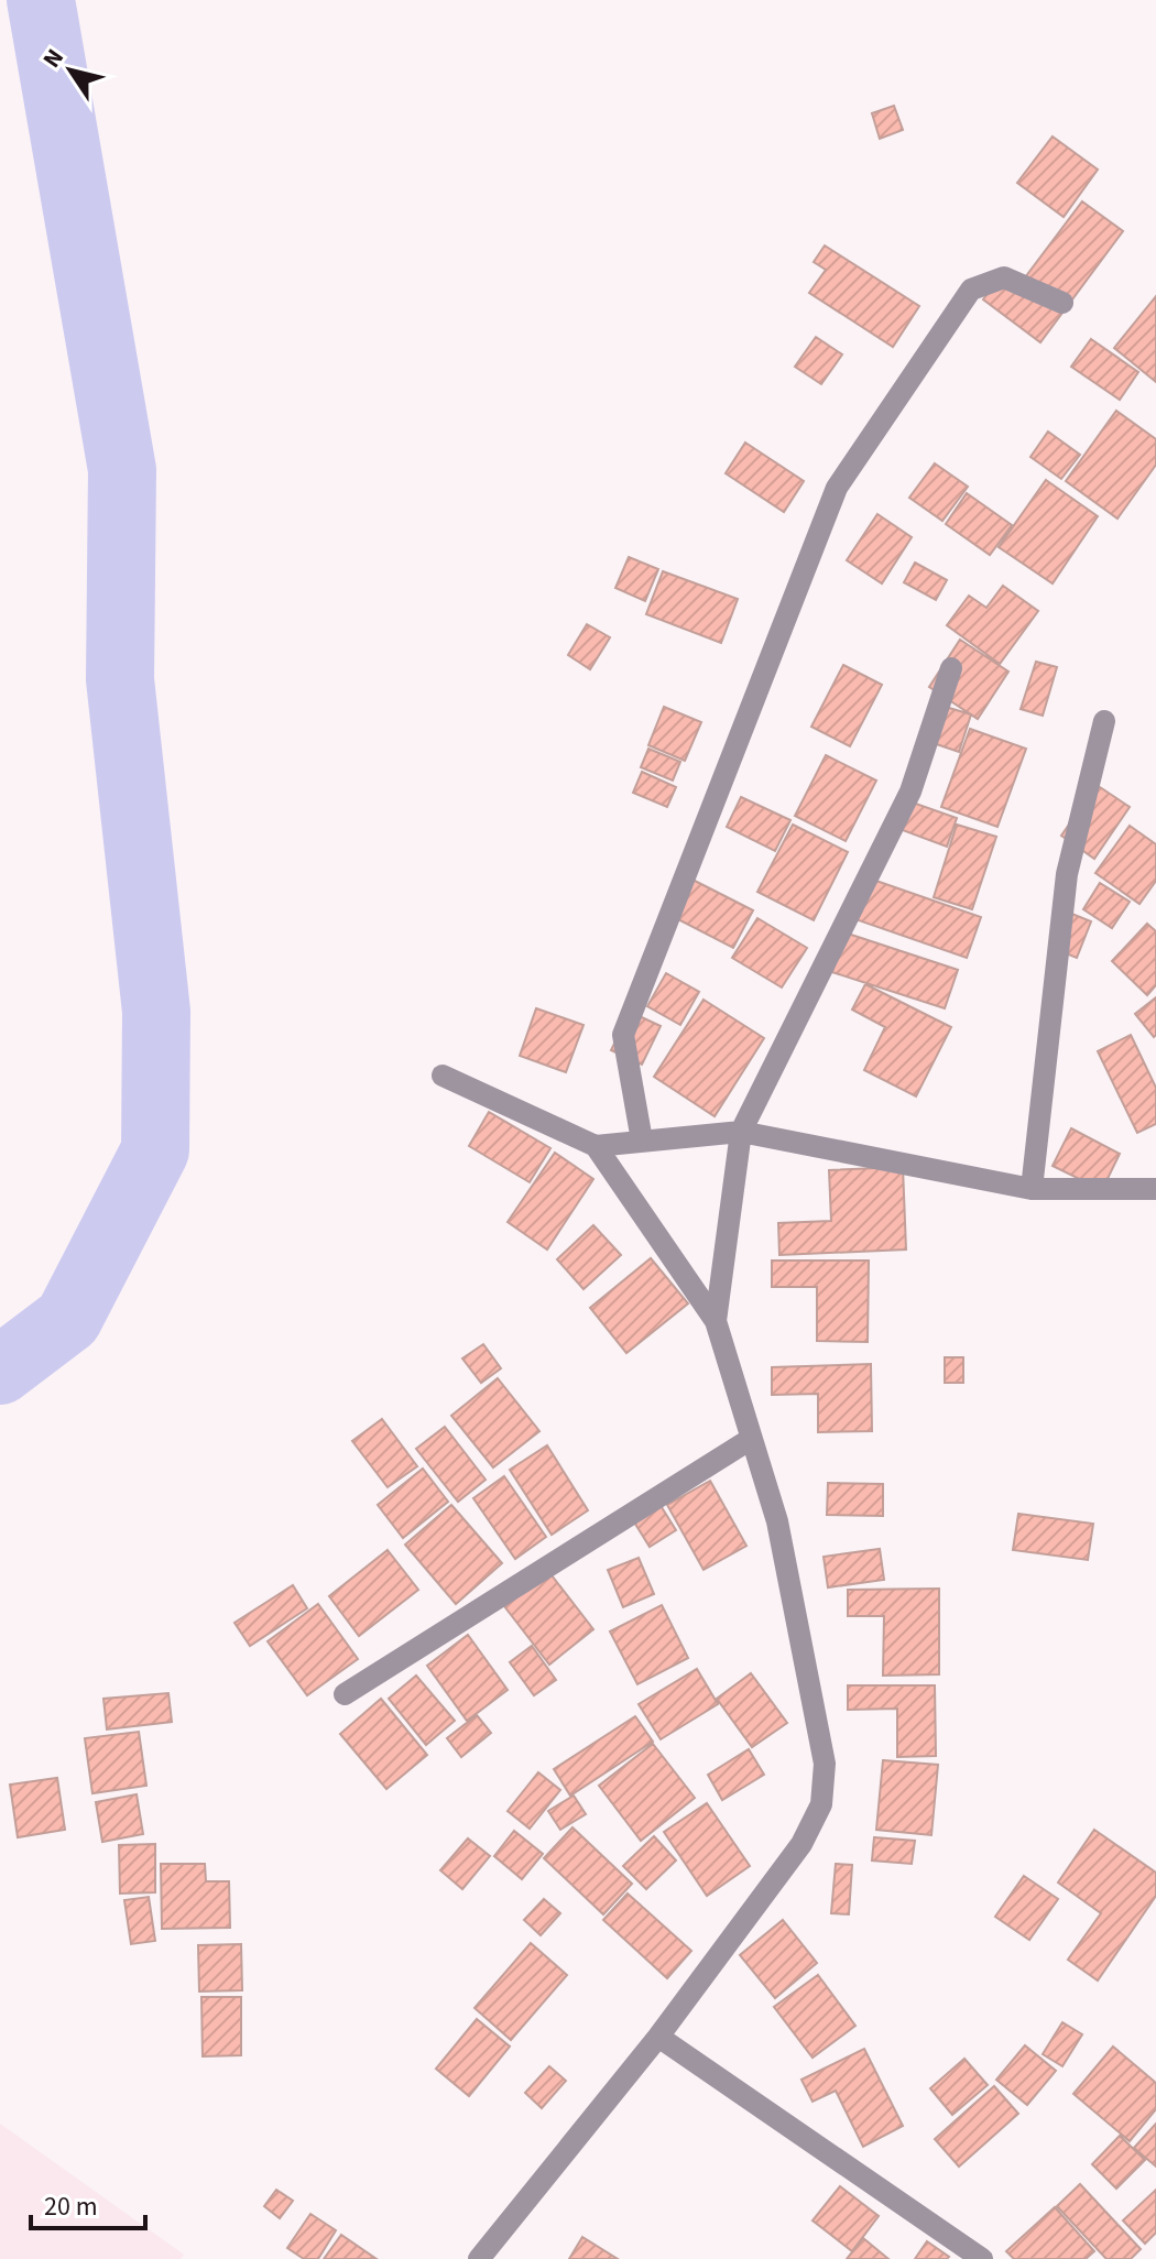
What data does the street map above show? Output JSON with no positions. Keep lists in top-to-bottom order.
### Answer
{
  "scale_bar": "20 m",
  "north": "top left"
}
